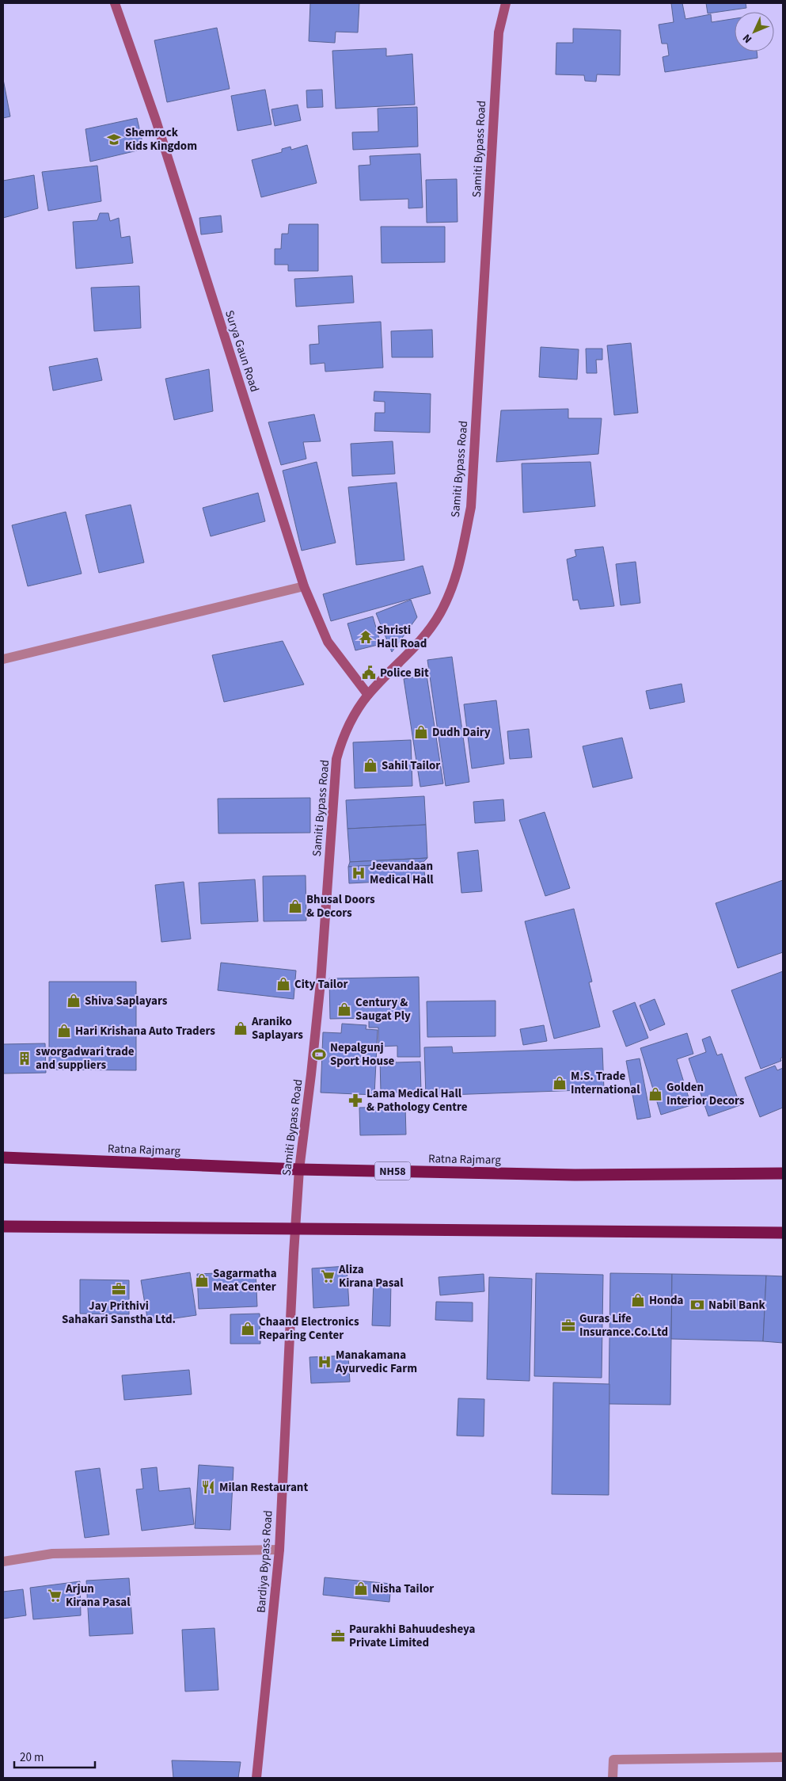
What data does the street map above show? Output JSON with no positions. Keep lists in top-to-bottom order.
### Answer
{
  "streets": {
    "highway": ["Ratna Rajmarg", "NH58"],
    "street": ["Samiti Bypass Road", "Surya Gaun Road", "Bardiya Bypass Road"]
  },
  "crossings": [
    ["Samiti Bypass Road", "Surya Gaun Road"],
    ["Samiti Bypass Road", "Ratna Rajmarg"],
    ["Samiti Bypass Road", "Bardiya Bypass Road"]
  ],
  "places": {
    "school or university": ["Shemrock Kids Kingdom"],
    "temple": ["Shristi Hall Road"],
    "public building": ["Police Bit"],
    "shop": [
      "Dudh Dairy",
      "Sahil Tailor",
      "Bhusal Doors & Decors",
      "City Tailor",
      "Shiva Saplayars",
      "Century & Saugat Ply",
      "Araniko Saplayars",
      "Hari Krishana Auto Traders",
      "M.S. Trade International",
      "Golden Interior Decors",
      "Sagarmatha Meat Center",
      "Honda",
      "Chaand Electronics Reparing Center",
      "Nisha Tailor"
    ],
    "hospital": ["Jeevandaan Medical Hall", "Manakamana Ayurvedic Farm"],
    "sports": ["Nepalgunj Sport House"],
    "building": ["sworgadwari trade and suppliers"],
    "pharmacy": ["Lama Medical Hall & Pathology Centre"],
    "supermarket": ["Aliza Kirana Pasal", "Arjun Kirana Pasal"],
    "office": ["Jay Prithivi Sahakari Sanstha Ltd.", "Guras Life Insurance.Co.Ltd", "Paurakhi Bahuudesheya Private Limited"],
    "bank": ["Nabil Bank"],
    "restaurant": ["Milan Restaurant"]
  },
  "scale_bar": "20 m",
  "north": "bottom left"
}
